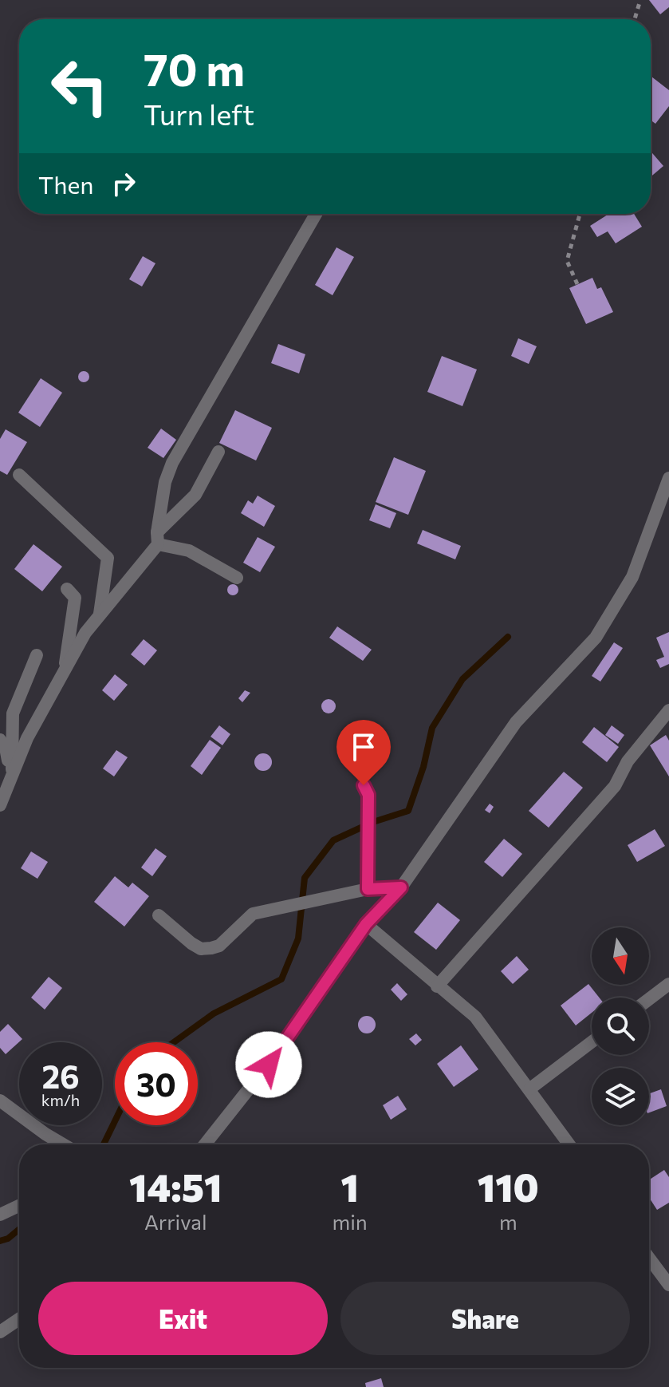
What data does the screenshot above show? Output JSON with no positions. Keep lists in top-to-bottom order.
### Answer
{
  "north": "bottom",
  "page": {
    "turn": ["70 m", "Turn left"],
    "then": "Then",
    "speed": "26 km/h",
    "limit": "30",
    "eta": [
      "14:51",
      "Arrival",
      "1",
      "min",
      "110",
      "m"
    ],
    "buttons": ["Exit", "Share"]
  }
}
